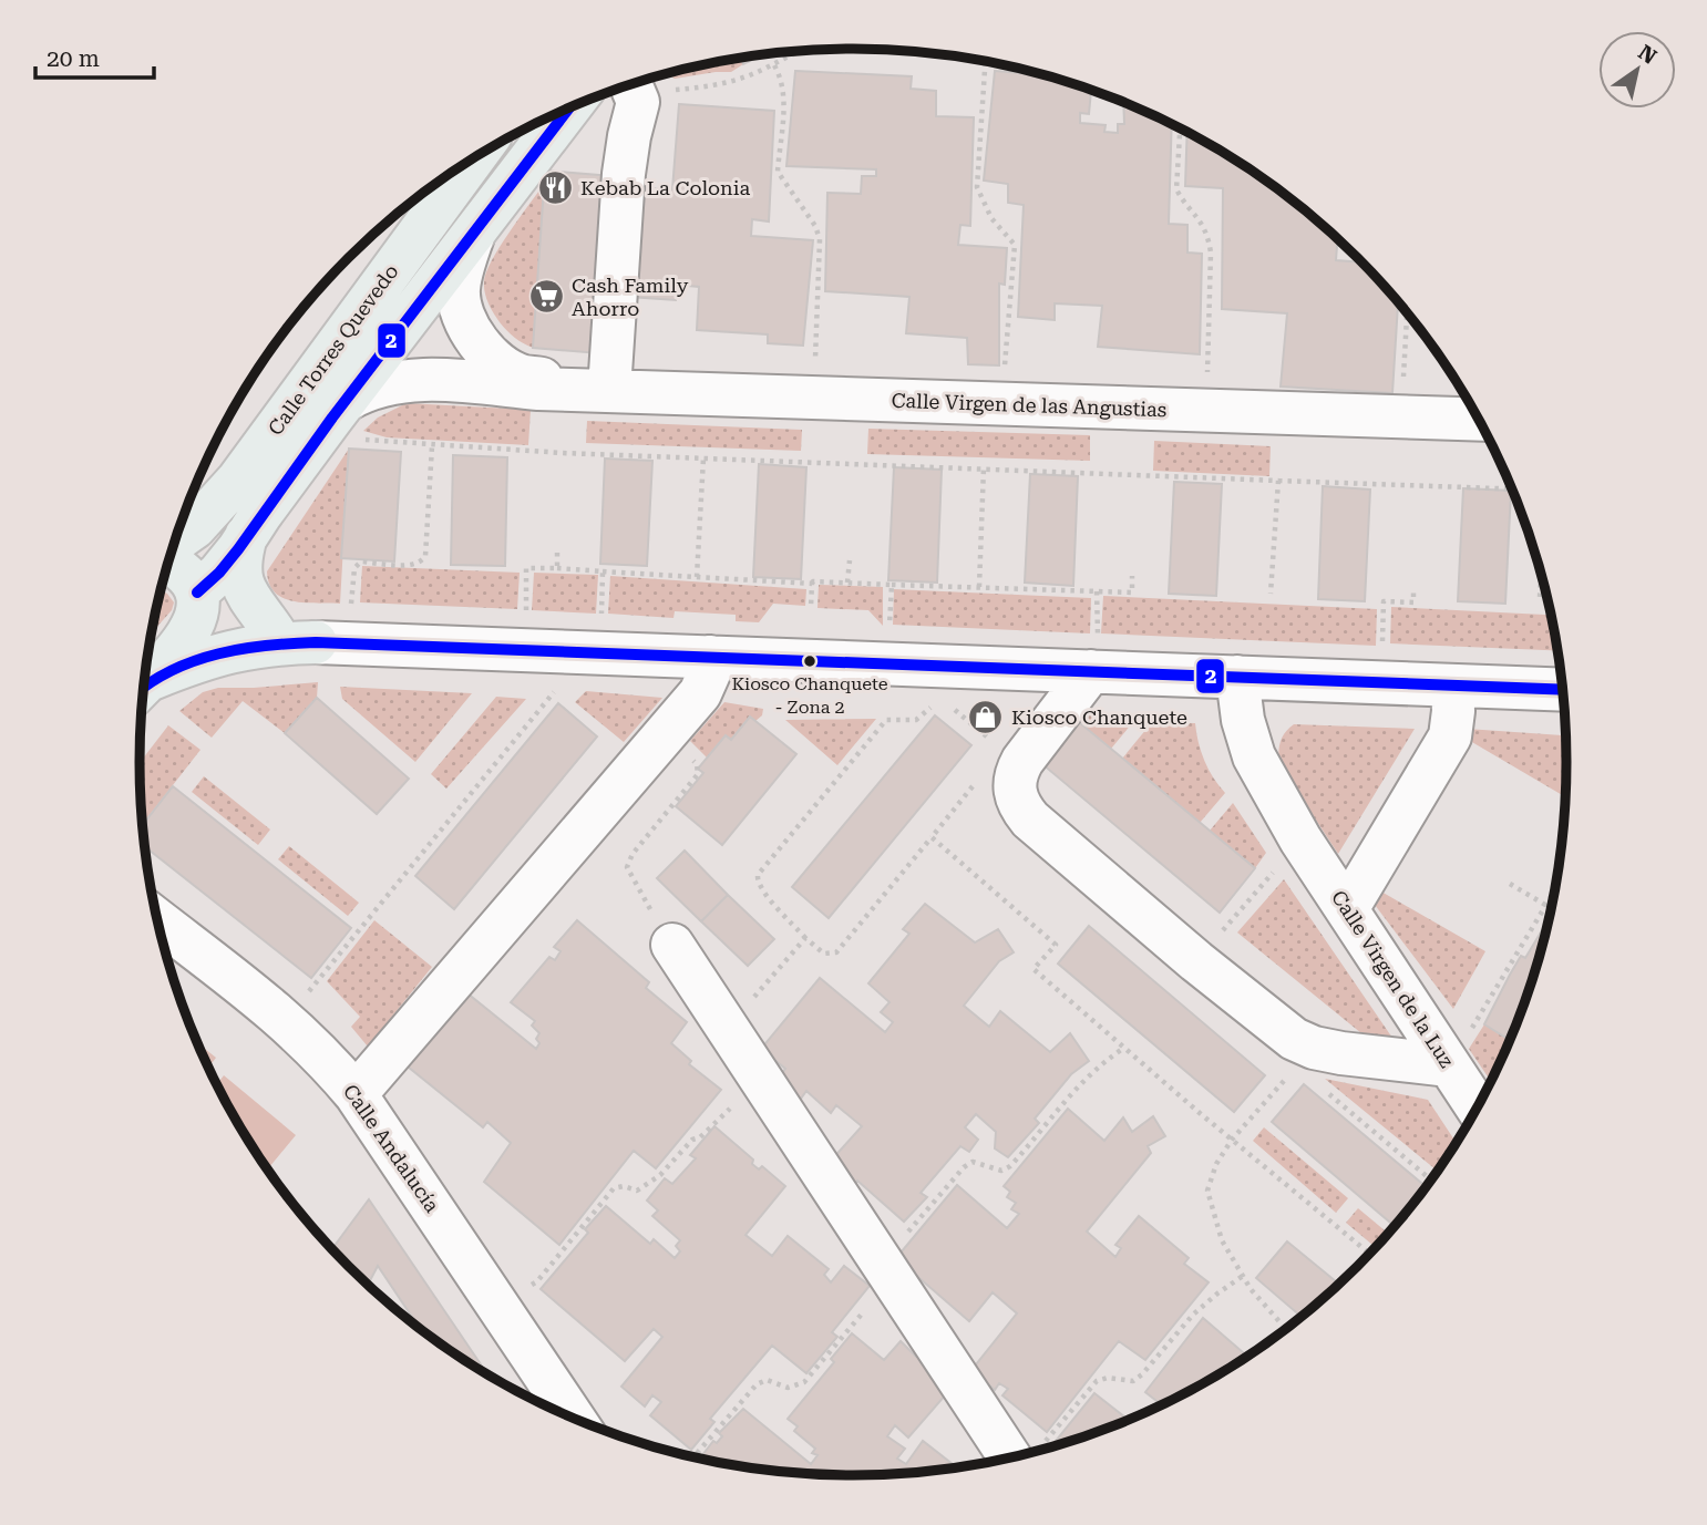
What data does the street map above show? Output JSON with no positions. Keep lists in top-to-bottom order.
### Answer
{
  "streets": {
    "main road": ["Calle Torres Quevedo"],
    "street": ["Calle Virgen de las Angustias", "Calle Virgen de la Luz", "Calle Andalucía"]
  },
  "crossings": [
    ["Calle Torres Quevedo", "Calle Virgen de las Angustias"]
  ],
  "places": {
    "restaurant": ["Kebab La Colonia"],
    "supermarket": ["Cash Family Ahorro"],
    "other": ["Kiosco Chanquete - Zona 2"],
    "shop": ["Kiosco Chanquete"]
  },
  "lines": ["transit line 2"],
  "scale_bar": "20 m",
  "north": "top right"
}
